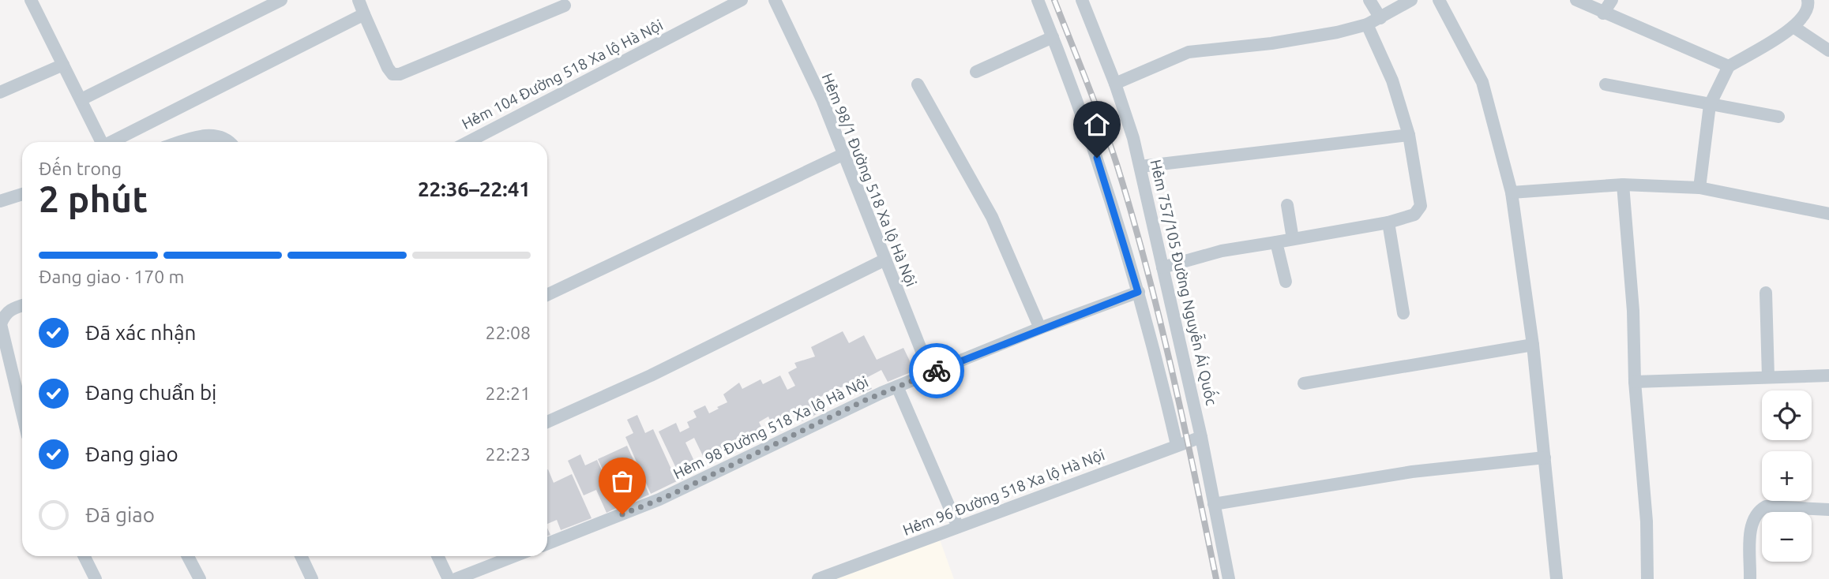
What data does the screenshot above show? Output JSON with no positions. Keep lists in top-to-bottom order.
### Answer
{
  "streets": {
    "street": [
      "Hẻm 104 Đường 518 Xa lộ Hà Nội",
      "Hẻm 98/1 Đường 518 Xa lộ Hà Nội",
      "Hẻm 757/105 Đường Nguyễn Ái Quốc",
      "Hẻm 98 Đường 518 Xa lộ Hà Nội",
      "Hẻm 96 Đường 518 Xa lộ Hà Nội"
    ]
  },
  "crossings": [
    ["Hẻm 98/1 Đường 518 Xa lộ Hà Nội", "Hẻm 98 Đường 518 Xa lộ Hà Nội"],
    ["Hẻm 757/105 Đường Nguyễn Ái Quốc", "Hẻm 96 Đường 518 Xa lộ Hà Nội"]
  ],
  "page": {
    "heading": ["2 phút", "Đến trong", "22:36–22:41"],
    "bar": "Đang giao · 170 m",
    "list": [
      ["Đã xác nhận", "22:08"],
      ["Đang chuẩn bị", "22:21"],
      ["Đang giao", "22:23"],
      "Đã giao"
    ],
    "map_buttons": ["+", "−"]
  }
}
